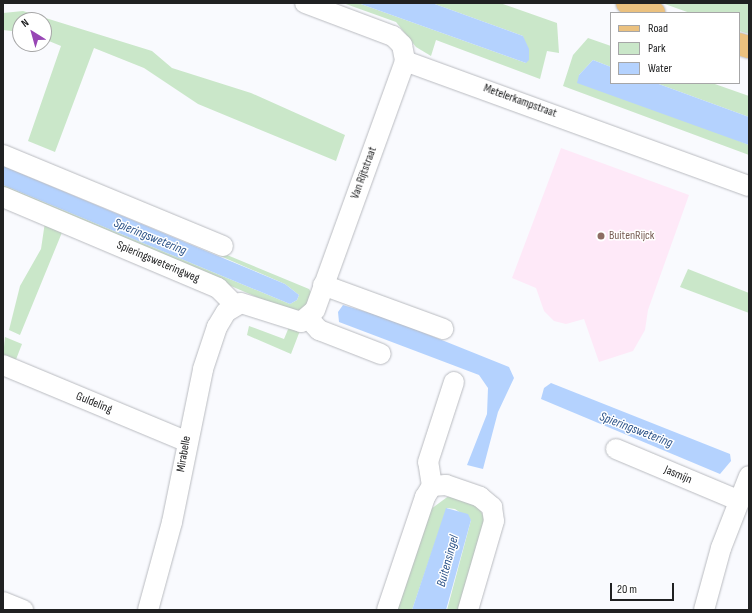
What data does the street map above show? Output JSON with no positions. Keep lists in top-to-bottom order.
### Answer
{
  "streets": {
    "street": [
      "Metelerkampstraat",
      "Van Rijtstraat",
      "Spieringsweteringweg",
      "Guldeling",
      "Mirabelle",
      "Jasmijn"
    ]
  },
  "crossings": [
    ["Metelerkampstraat", "Van Rijtstraat"],
    ["Spieringsweteringweg", "Mirabelle"],
    ["Guldeling", "Mirabelle"]
  ],
  "water": ["Spieringswetering", "Buitensingel"],
  "places": ["BuitenRijck"],
  "legend": ["Road", "Park", "Water"],
  "scale_bar": "20 m",
  "north": "top left"
}
